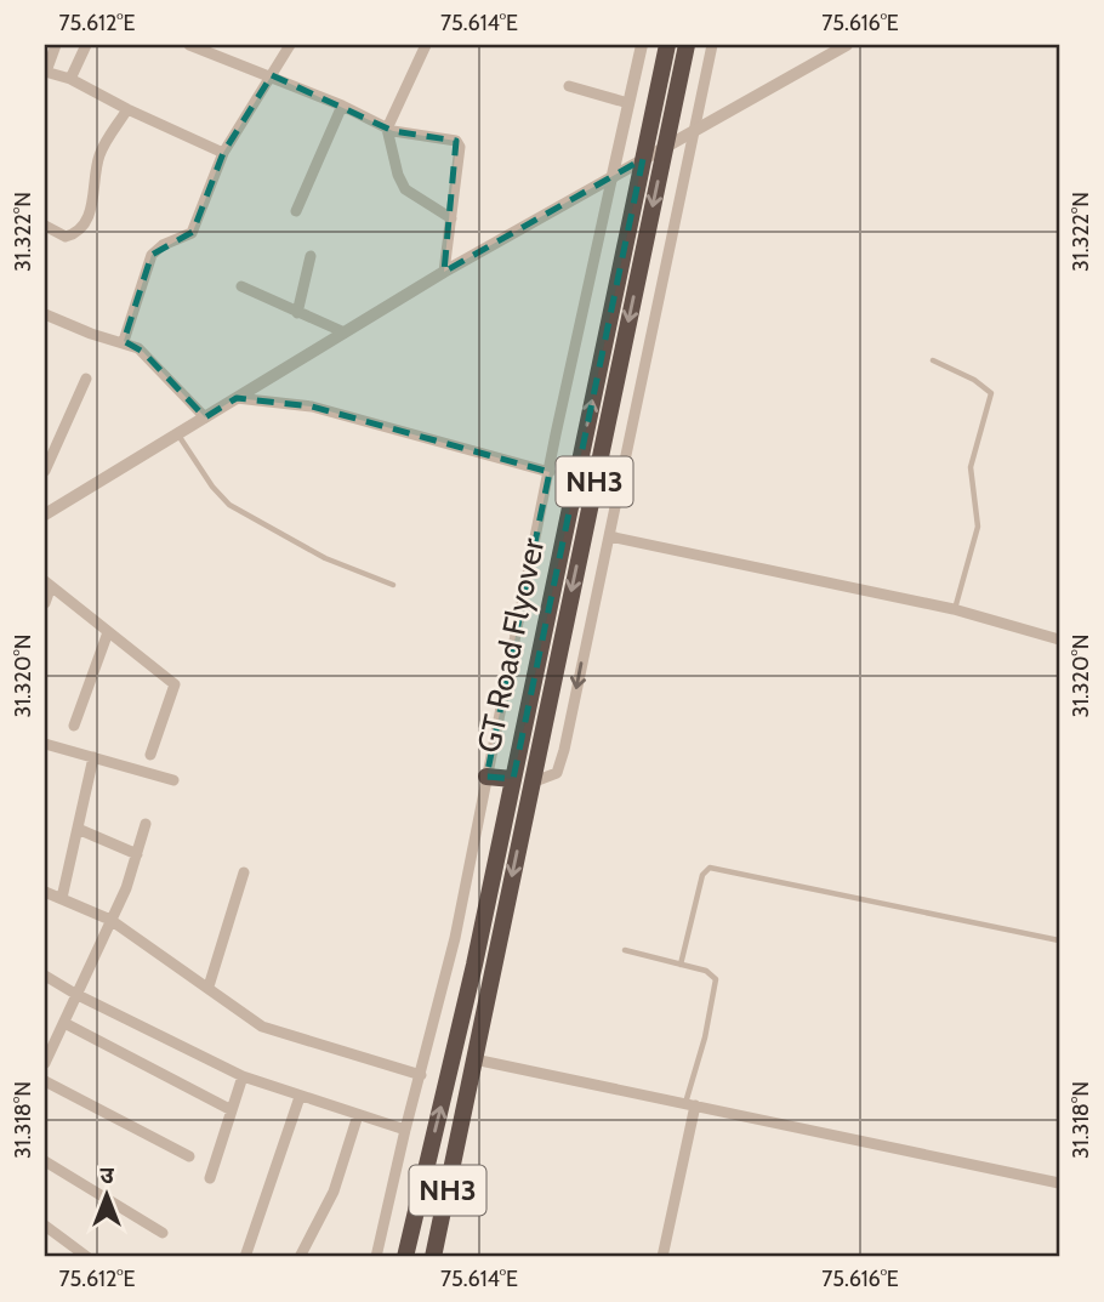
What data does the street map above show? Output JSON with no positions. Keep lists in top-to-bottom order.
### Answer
{
  "streets": {
    "highway": ["NH3", "GT Road Flyover"]
  },
  "north": "top",
  "coordinates": [
    "75.612°E",
    "75.614°E",
    "75.616°E",
    "31.322°N",
    "31.320°N",
    "31.318°N"
  ]
}
